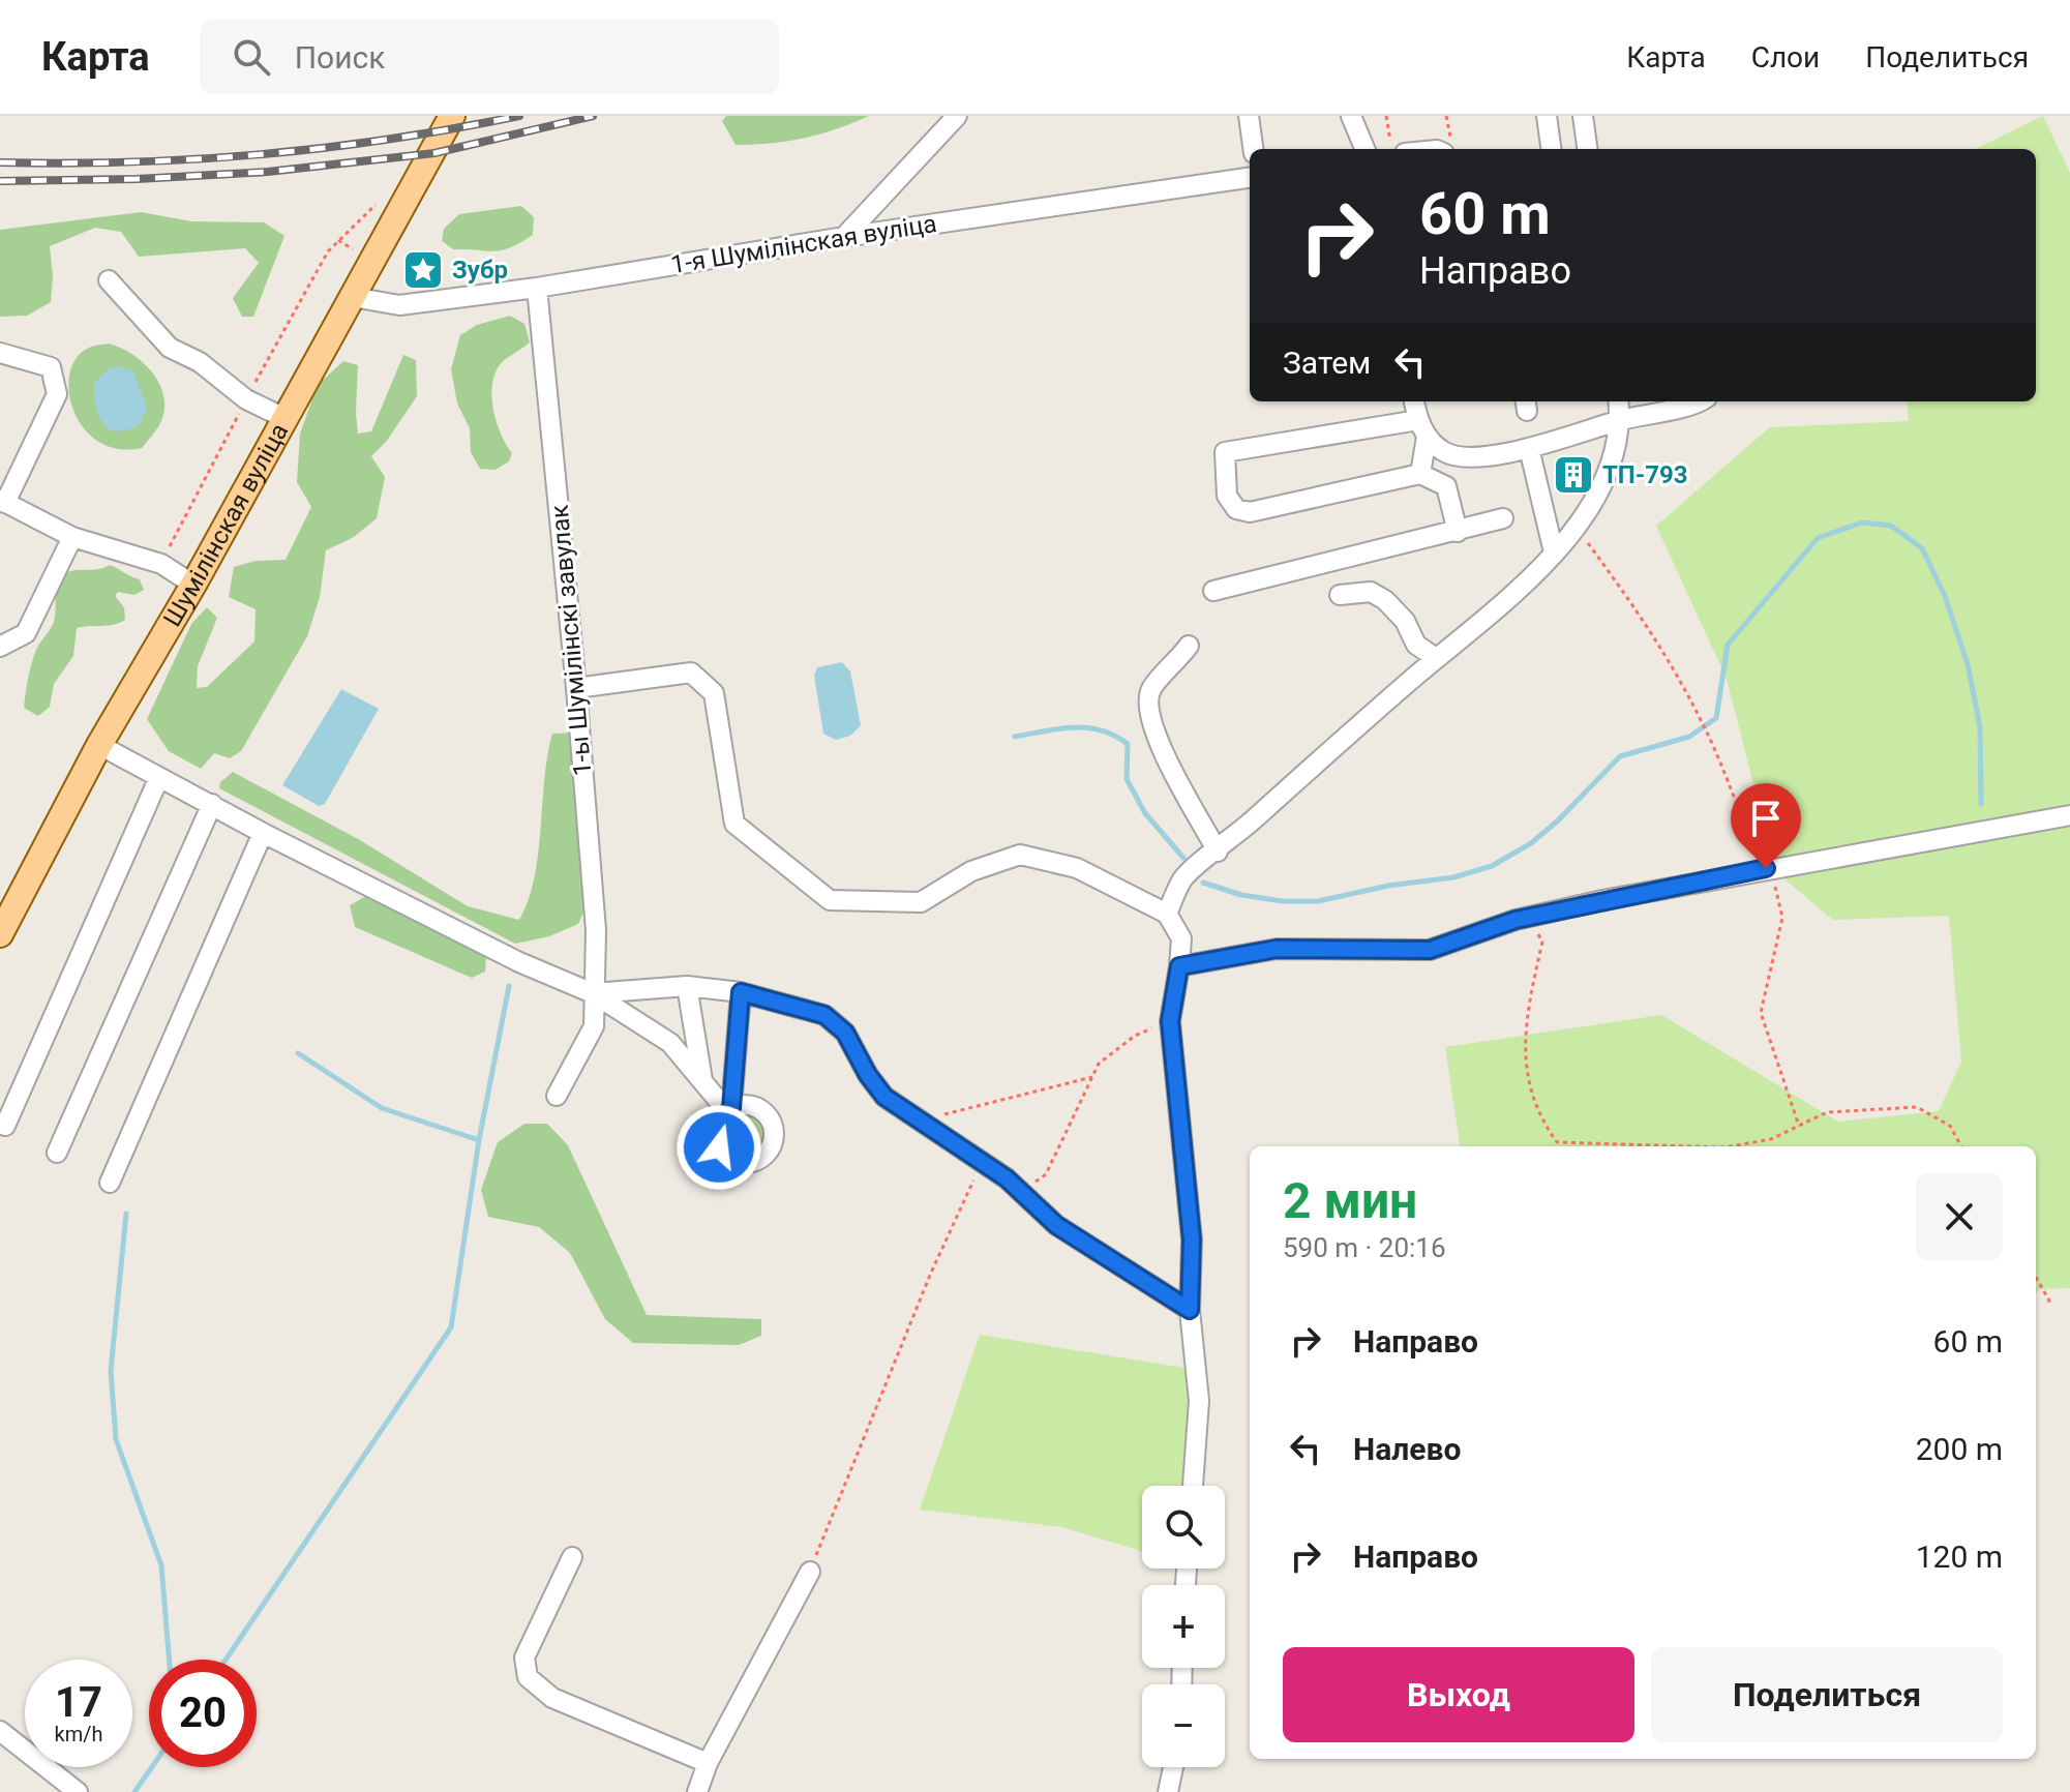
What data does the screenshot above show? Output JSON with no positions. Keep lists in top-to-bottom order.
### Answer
{
  "streets": {
    "main road": ["Шумілінская вуліца"],
    "street": ["1-я Шумілінская вуліца", "1-ы Шумілінскі завулак"]
  },
  "crossings": [
    ["1-я Шумілінская вуліца", "Шумілінская вуліца"],
    ["1-я Шумілінская вуліца", "1-ы Шумілінскі завулак"]
  ],
  "places": {
    "place": ["Зубр"],
    "building": ["ТП-793"]
  },
  "page": {
    "header": "Карта",
    "search": "Поиск",
    "nav": ["Карта", "Слои", "Поделиться"],
    "turn": ["60 m", "Направо"],
    "then": "Затем",
    "heading": ["2 мин", "590 m · 20:16"],
    "list": [
      {
        "name": "Направо",
        "value": "60 m"
      },
      {
        "name": "Налево",
        "value": "200 m"
      },
      {
        "name": "Направо",
        "value": "120 m"
      }
    ],
    "map_buttons": ["+", "−"],
    "buttons": ["Выход", "Поделиться"],
    "speed": "17 km/h",
    "limit": "20"
  }
}
